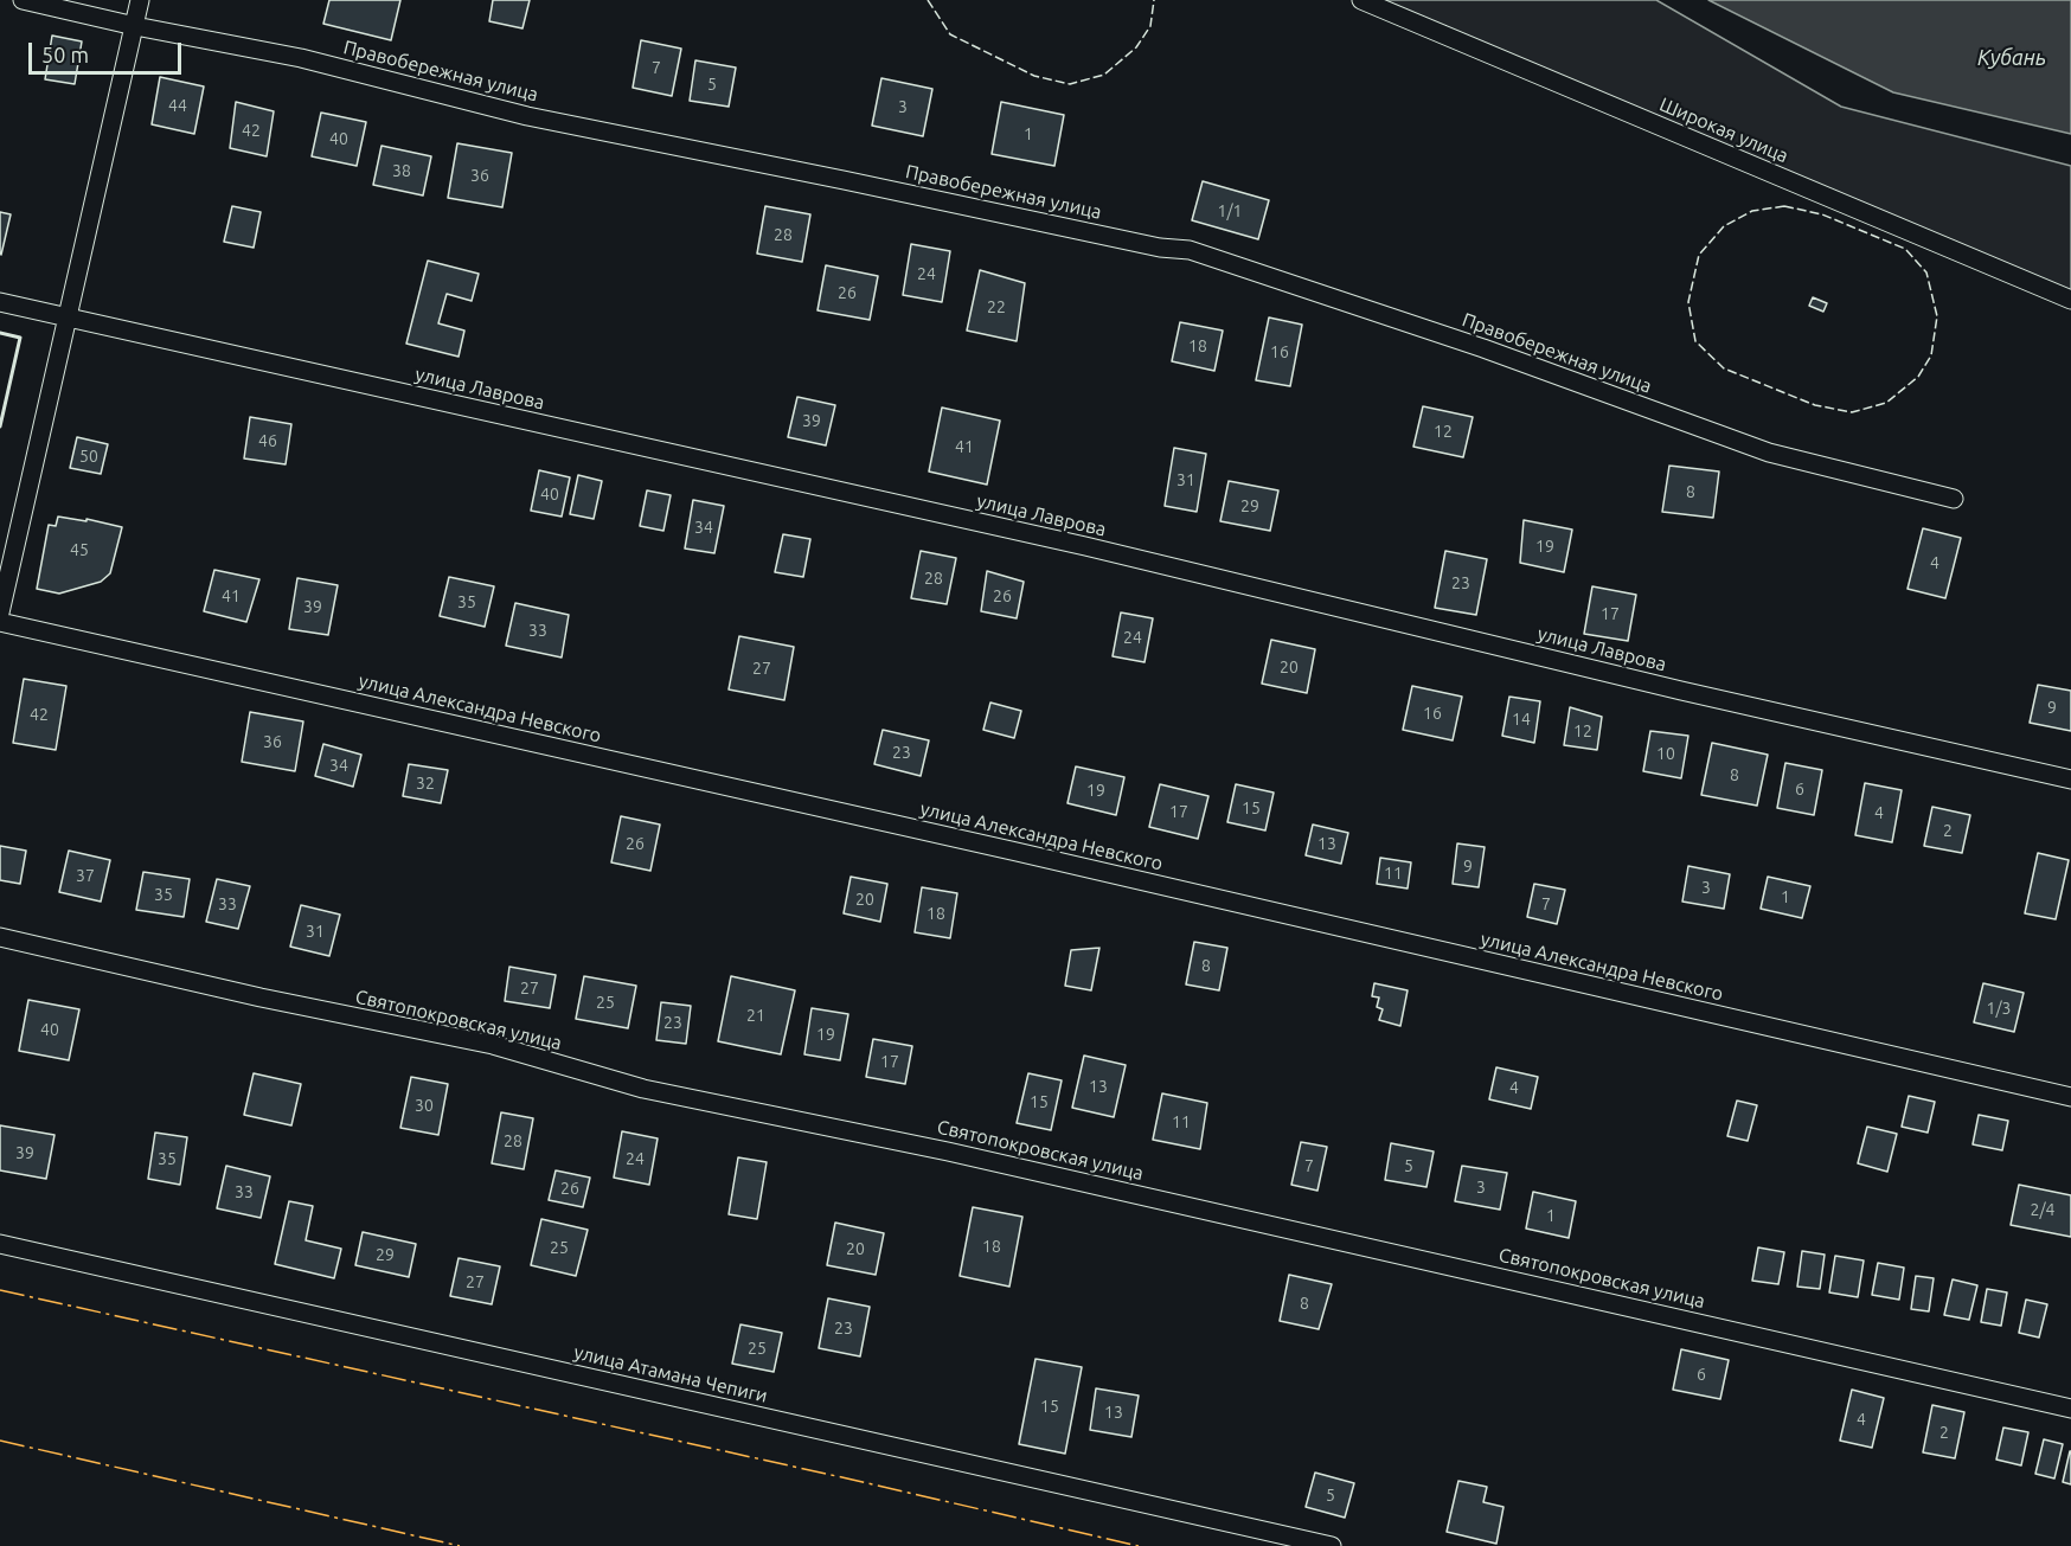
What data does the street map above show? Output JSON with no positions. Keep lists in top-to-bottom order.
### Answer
{
  "streets": {
    "street": [
      "Правобережная улица",
      "Широкая улица",
      "улица Лаврова",
      "улица Александра Невского",
      "Святопокровская улица",
      "улица Атамана Чепиги"
    ]
  },
  "water": ["Кубань"],
  "house_numbers": [
    "7",
    "5",
    "44",
    "3",
    "42",
    "1",
    "40",
    "38",
    "36",
    "1/1",
    "28",
    "24",
    "26",
    "22",
    "18",
    "16",
    "39",
    "12",
    "46",
    "41",
    "50",
    "31",
    "8",
    "40",
    "29",
    "34",
    "19",
    "45",
    "4",
    "28",
    "23",
    "41",
    "26",
    "35",
    "39",
    "17",
    "33",
    "24",
    "20",
    "27",
    "9",
    "16",
    "42",
    "14",
    "12",
    "36",
    "23",
    "10",
    "34",
    "8",
    "32",
    "6",
    "19",
    "15",
    "17",
    "4",
    "2",
    "26",
    "13",
    "9",
    "11",
    "37",
    "3",
    "35",
    "1",
    "20",
    "33",
    "7",
    "18",
    "31",
    "8",
    "27",
    "25",
    "1/3",
    "21",
    "23",
    "40",
    "19",
    "17",
    "13",
    "4",
    "15",
    "30",
    "11",
    "28",
    "39",
    "35",
    "24",
    "7",
    "5",
    "3",
    "26",
    "33",
    "2/4",
    "1",
    "18",
    "25",
    "20",
    "29",
    "27",
    "8",
    "23",
    "25",
    "6",
    "15",
    "13",
    "4",
    "2",
    "5"
  ],
  "scale_bar": "50 m"
}
